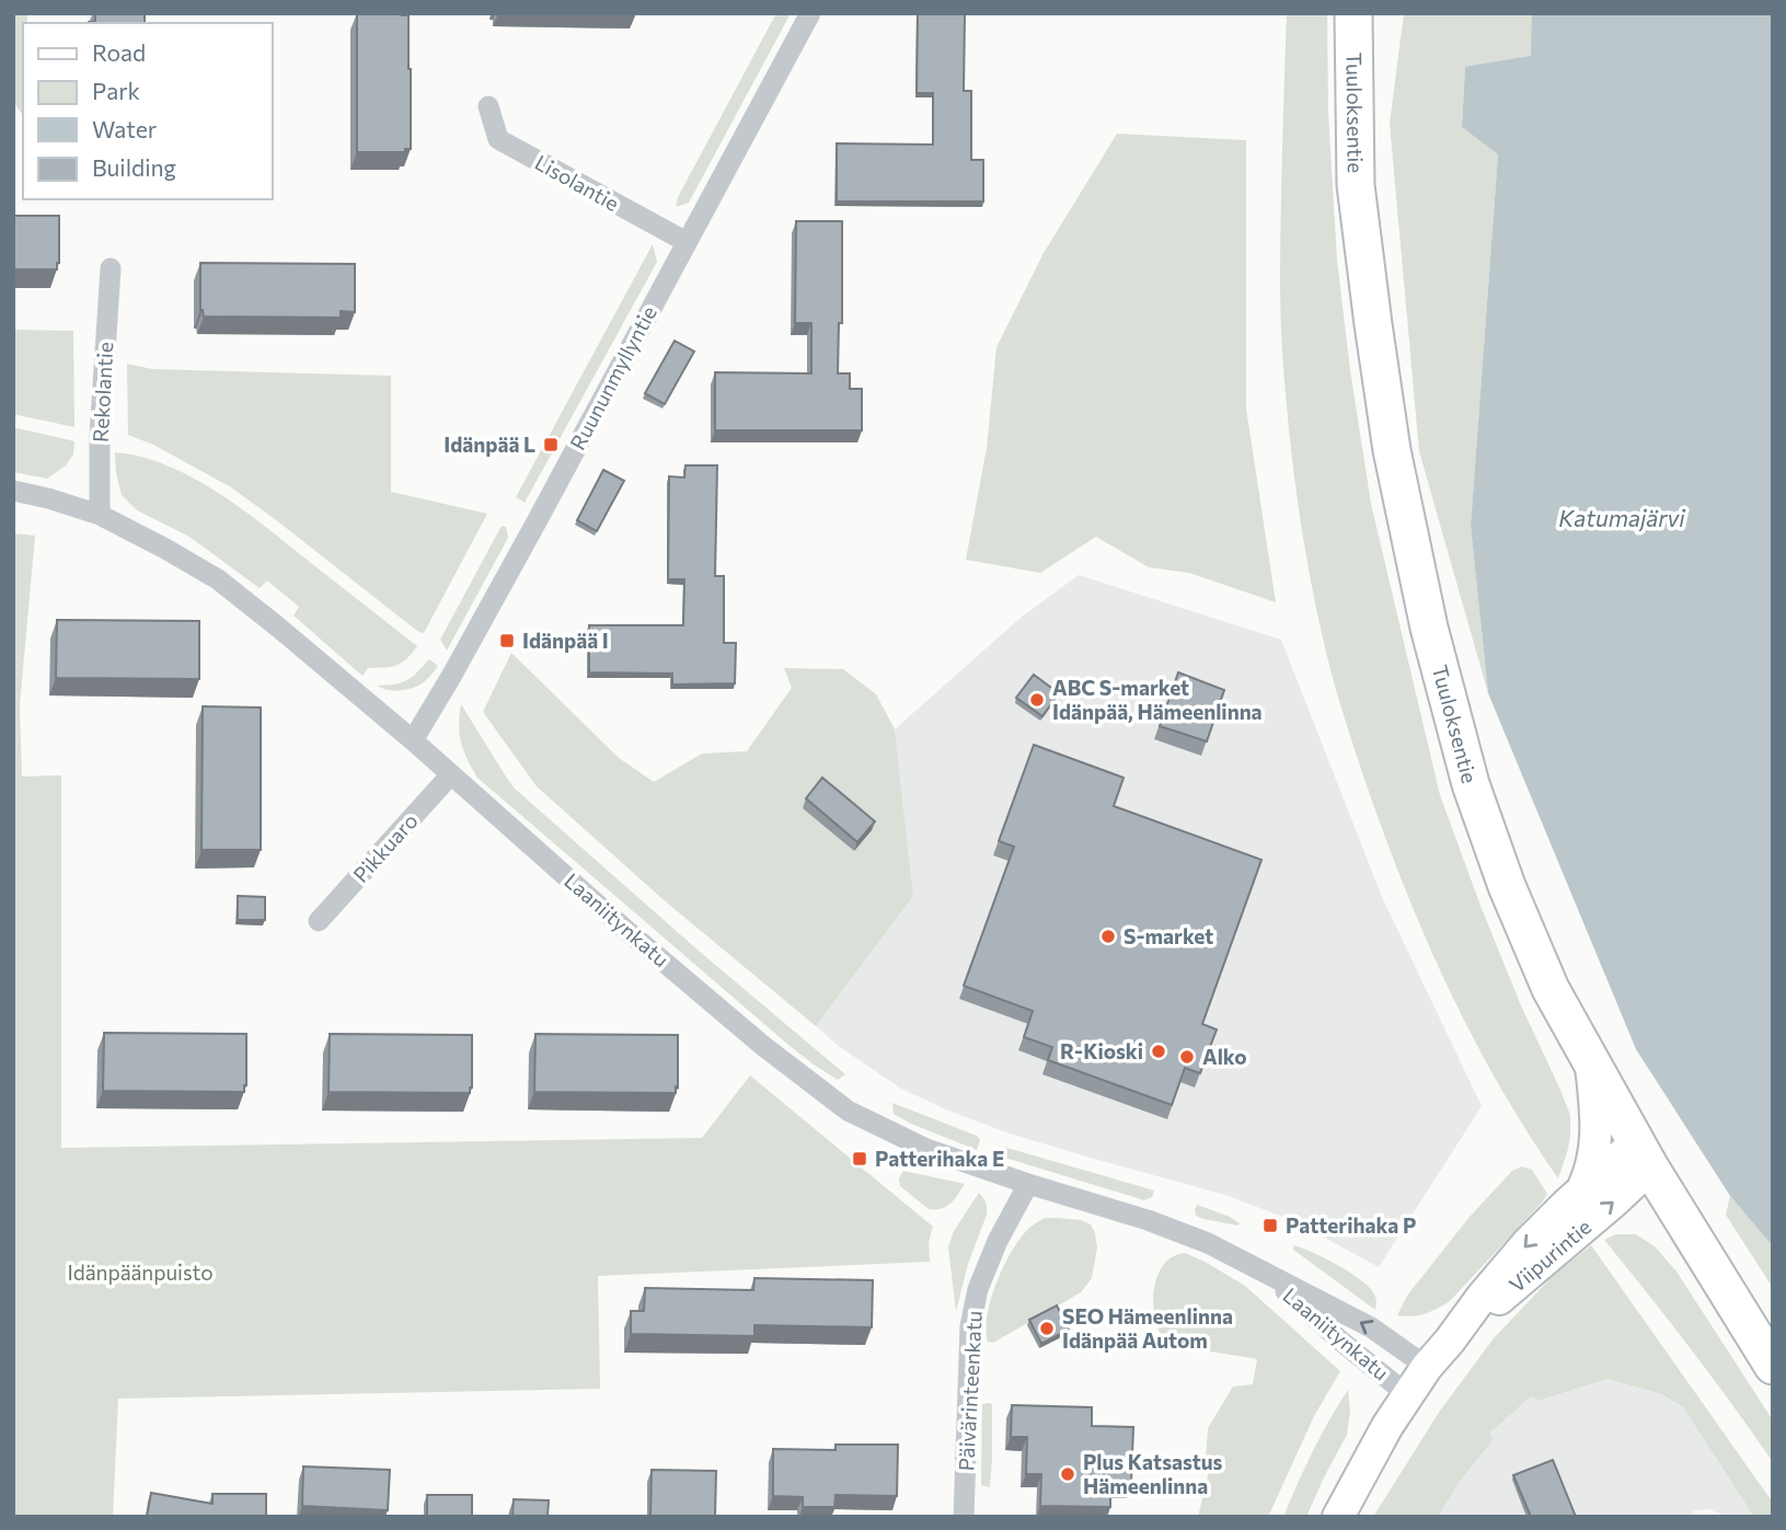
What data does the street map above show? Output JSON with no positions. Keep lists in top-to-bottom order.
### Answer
{
  "streets": {
    "highway": ["Tuuloksentie"],
    "main road": ["Viipurintie"],
    "street": [
      "Lisolantie",
      "Ruununmyllyntie",
      "Rekolantie",
      "Pikkuaro",
      "Laaniitynkatu",
      "Päivärinteenkatu"
    ]
  },
  "crossings": [
    ["Tuuloksentie", "Viipurintie"],
    ["Lisolantie", "Ruununmyllyntie"],
    ["Ruununmyllyntie", "Laaniitynkatu"],
    ["Rekolantie", "Laaniitynkatu"],
    ["Pikkuaro", "Laaniitynkatu"],
    ["Laaniitynkatu", "Viipurintie"],
    ["Laaniitynkatu", "Päivärinteenkatu"]
  ],
  "water": ["Katumajärvi"],
  "parks": ["Idänpäänpuisto"],
  "places": {
    "transit": [
      "Idänpää L",
      "Idänpää I",
      "Patterihaka E",
      "Patterihaka P"
    ],
    "other": [
      "ABC S-market Idänpää, Hämeenlinna",
      "S-market",
      "R-Kioski",
      "Alko",
      "SEO Hämeenlinna Idänpää Autom",
      "Plus Katsastus Hämeenlinna"
    ]
  },
  "legend": [
    "Road",
    "Park",
    "Water",
    "Building"
  ]
}
